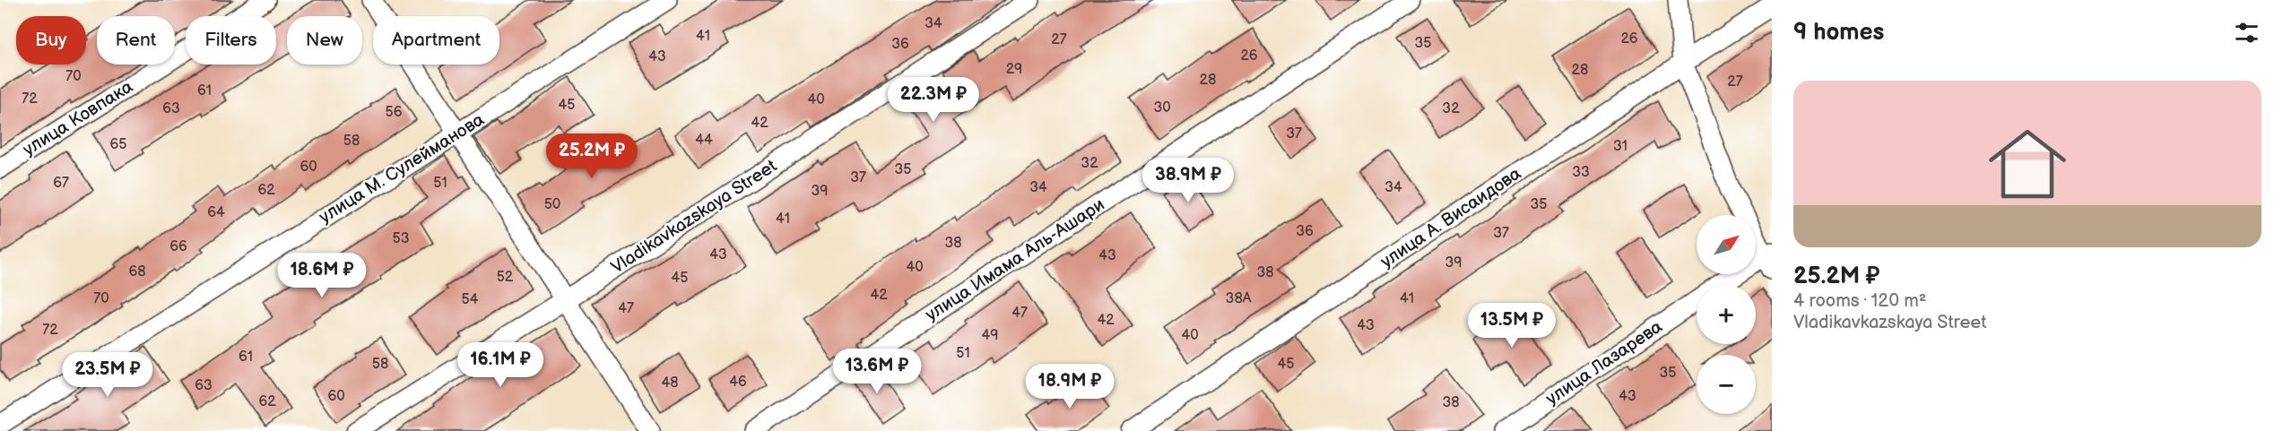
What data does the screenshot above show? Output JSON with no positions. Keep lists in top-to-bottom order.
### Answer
{
  "streets": {
    "street": [
      "улица Ковпака",
      "улица М. Сулейманова",
      "Vladikavkazskaya Street",
      "улица А. Висаидова",
      "улица Имама Аль-Ашари",
      "улица Лазарева"
    ]
  },
  "house_numbers": [
    "34",
    "41",
    "26",
    "27",
    "35",
    "36",
    "26",
    "43",
    "29",
    "28",
    "70",
    "28",
    "27",
    "61",
    "72",
    "40",
    "45",
    "30",
    "63",
    "32",
    "56",
    "42",
    "37",
    "44",
    "58",
    "65",
    "31",
    "32",
    "60",
    "35",
    "33",
    "37",
    "67",
    "51",
    "34",
    "34",
    "62",
    "39",
    "50",
    "35",
    "64",
    "41",
    "36",
    "37",
    "53",
    "38",
    "66",
    "43",
    "43",
    "39",
    "40",
    "68",
    "38",
    "52",
    "45",
    "42",
    "70",
    "38А",
    "41",
    "54",
    "47",
    "47",
    "42",
    "43",
    "72",
    "49",
    "40",
    "51",
    "61",
    "58",
    "45",
    "35",
    "46",
    "48",
    "63",
    "60",
    "43",
    "62",
    "38"
  ],
  "north": "top right",
  "page": {
    "heading": "9 homes",
    "chip": [
      "Buy",
      "Rent",
      "Filters",
      "New",
      "Apartment"
    ],
    "list": [
      {
        "name": "25.2M ₽",
        "note": "4 rooms · 120 m² · Vladikavkazskaya Street"
      }
    ],
    "price": [
      "22.3M ₽",
      "25.2M ₽",
      "38.9M ₽",
      "18.6M ₽",
      "13.5M ₽",
      "16.1M ₽",
      "13.6M ₽",
      "23.5M ₽",
      "18.9M ₽"
    ],
    "map_buttons": ["+", "−"]
  }
}
